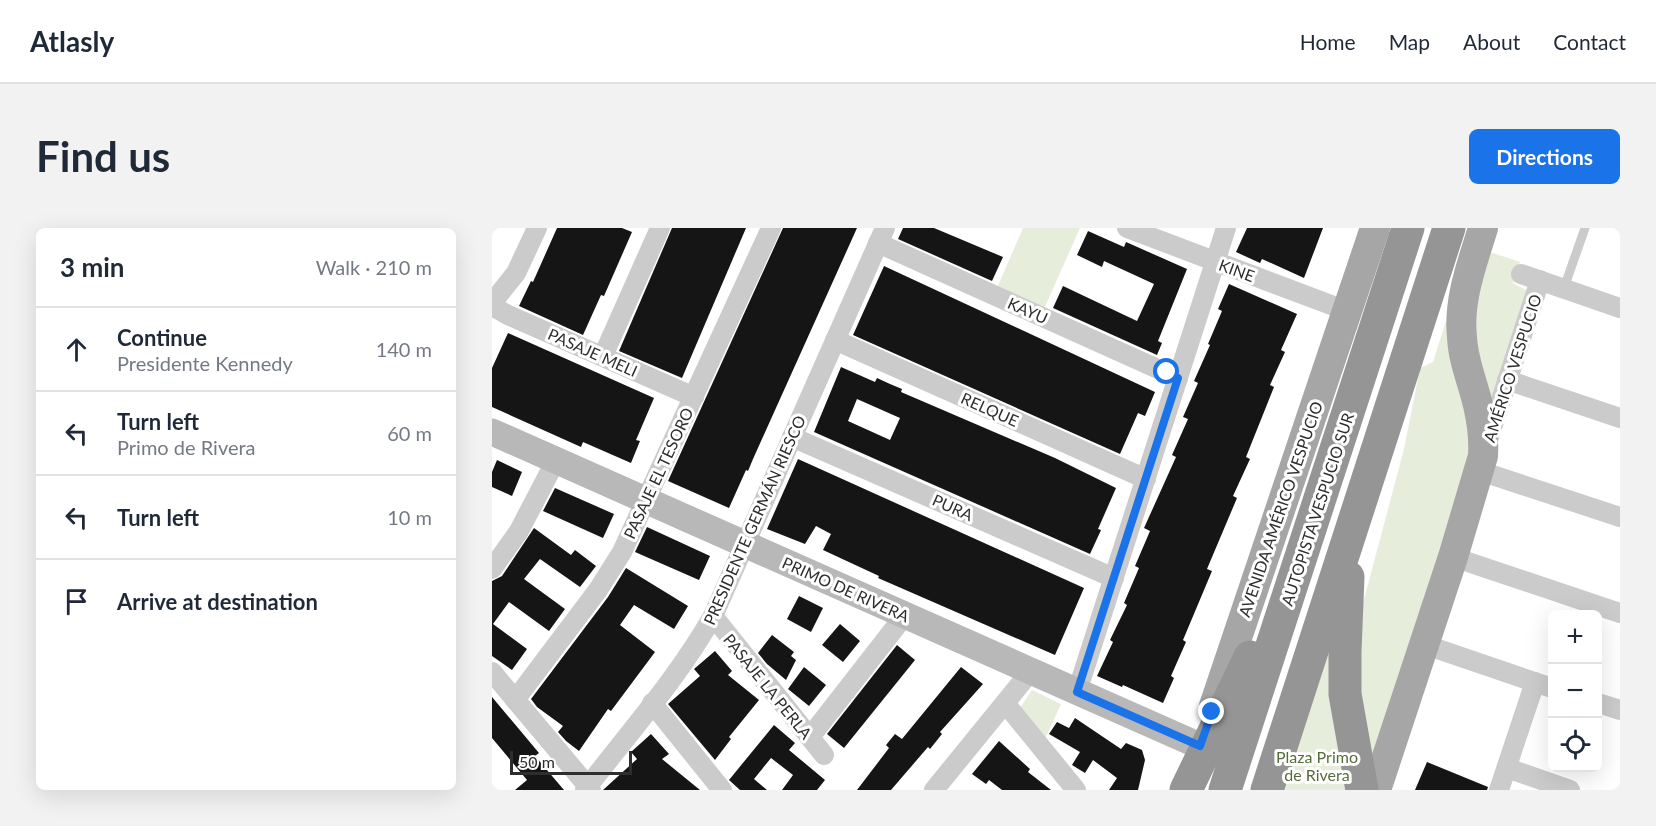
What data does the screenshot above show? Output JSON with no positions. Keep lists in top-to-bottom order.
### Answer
{
  "streets": {
    "highway": ["AUTOPISTA VESPUCIO SUR"],
    "main road": ["AVENIDA AMÉRICO VESPUCIO"],
    "street": [
      "KINE",
      "KAYU",
      "PASAJE MELI",
      "AMÉRICO VESPUCIO",
      "RELQUE",
      "PASAJE EL TESORO",
      "PURA",
      "PRESIDENTE GERMÁN RIESCO",
      "PRIMO DE RIVERA",
      "PASAJE LA PERLA"
    ]
  },
  "crossings": [
    ["KINE", "AVENIDA AMÉRICO VESPUCIO"],
    ["KAYU", "PRESIDENTE GERMÁN RIESCO"],
    ["PASAJE MELI", "PASAJE EL TESORO"],
    ["RELQUE", "PRESIDENTE GERMÁN RIESCO"],
    ["PASAJE EL TESORO", "PRIMO DE RIVERA"],
    ["PURA", "PRESIDENTE GERMÁN RIESCO"],
    ["AVENIDA AMÉRICO VESPUCIO", "PRIMO DE RIVERA"],
    ["PRESIDENTE GERMÁN RIESCO", "PRIMO DE RIVERA"],
    ["PRESIDENTE GERMÁN RIESCO", "PASAJE LA PERLA"]
  ],
  "parks": ["Plaza Primo de Rivera"],
  "scale_bar": "50 m",
  "page": {
    "header": "Atlasly",
    "nav": [
      "Home",
      "Map",
      "About",
      "Contact"
    ],
    "buttons": "Directions",
    "title": "Find us",
    "heading": ["3 min", "Walk · 210 m"],
    "list": [
      ["Continue", "Presidente Kennedy", "140 m"],
      ["Turn left", "Primo de Rivera", "60 m"],
      ["Turn left", "10 m"],
      "Arrive at destination"
    ],
    "map_buttons": ["+", "−"],
    "scale": "50 m"
  }
}
